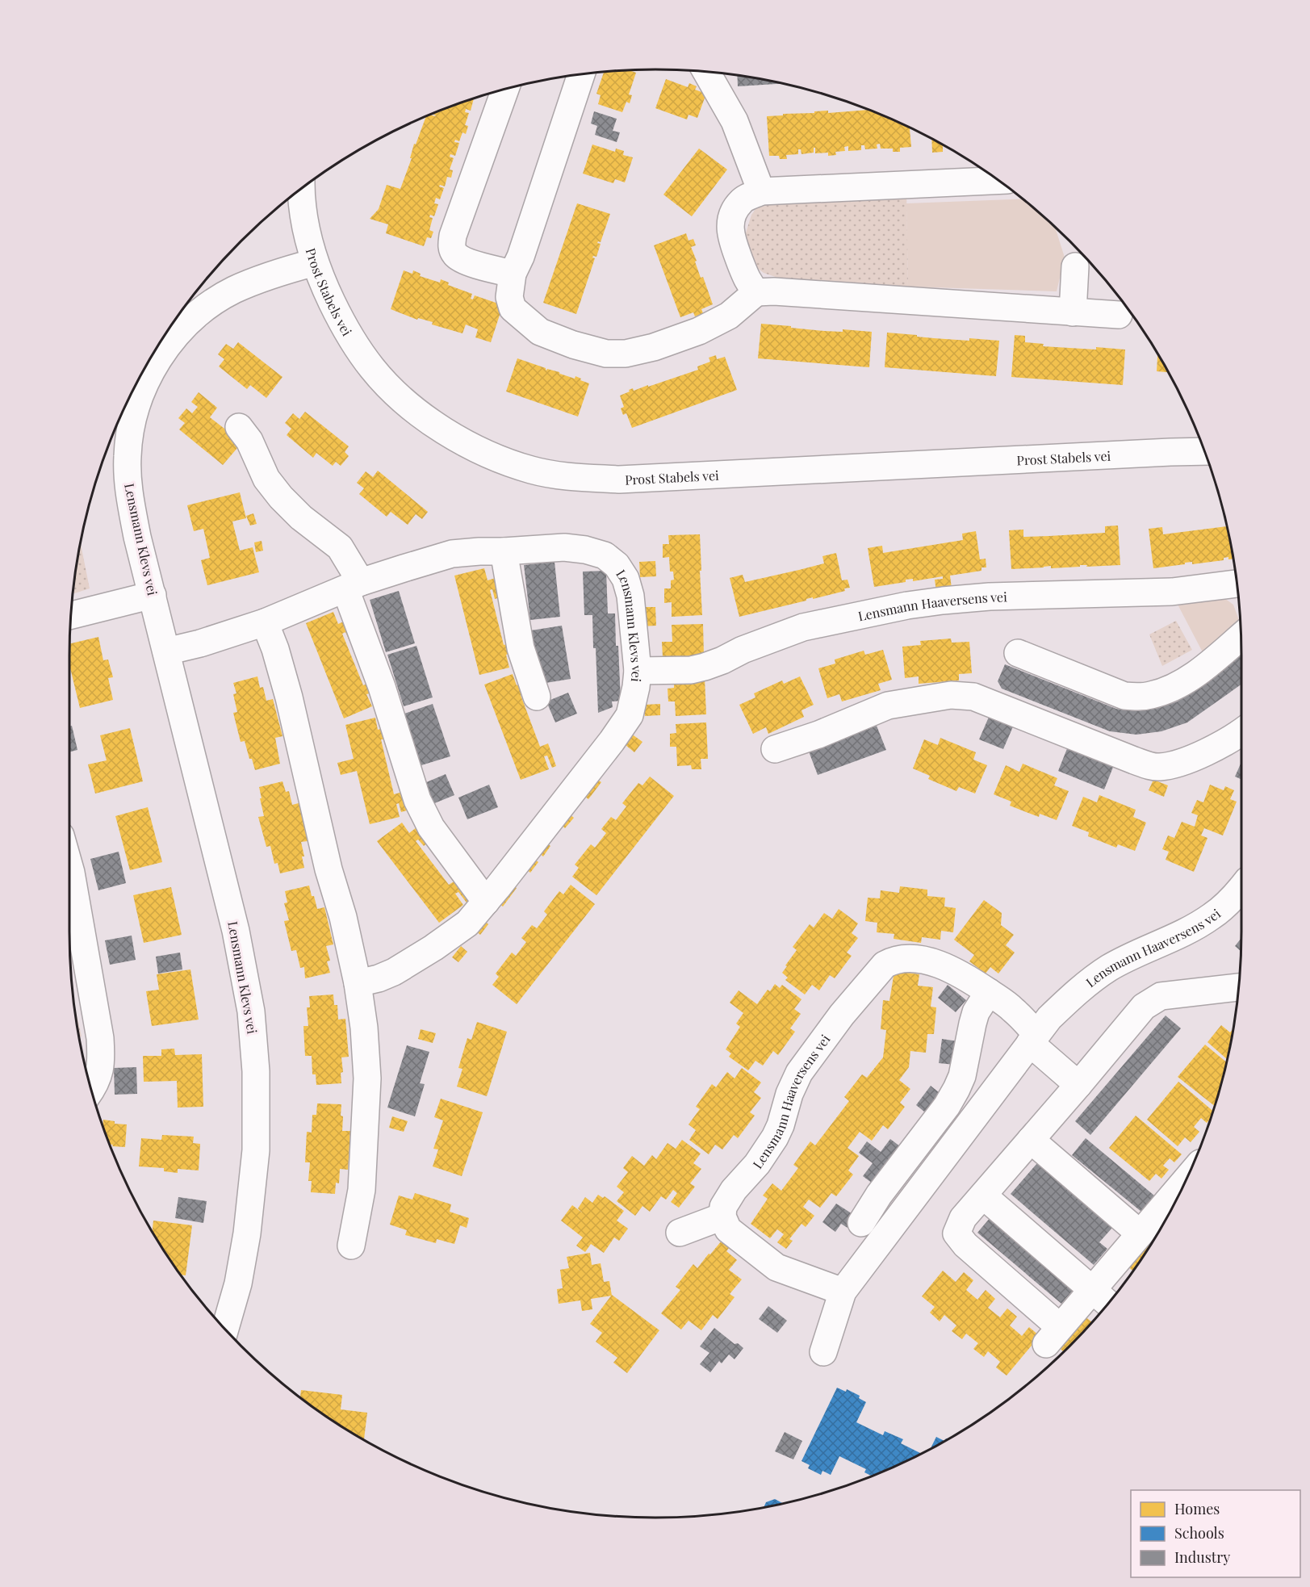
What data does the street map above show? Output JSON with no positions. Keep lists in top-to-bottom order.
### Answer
{
  "streets": {
    "street": ["Prost Stabels vei", "Lensmann Klevs vei", "Lensmann Haaversens vei"]
  },
  "crossings": [
    ["Prost Stabels vei", "Lensmann Klevs vei"],
    ["Lensmann Klevs vei", "Lensmann Haaversens vei"]
  ],
  "legend": ["Homes", "Schools", "Industry"]
}
